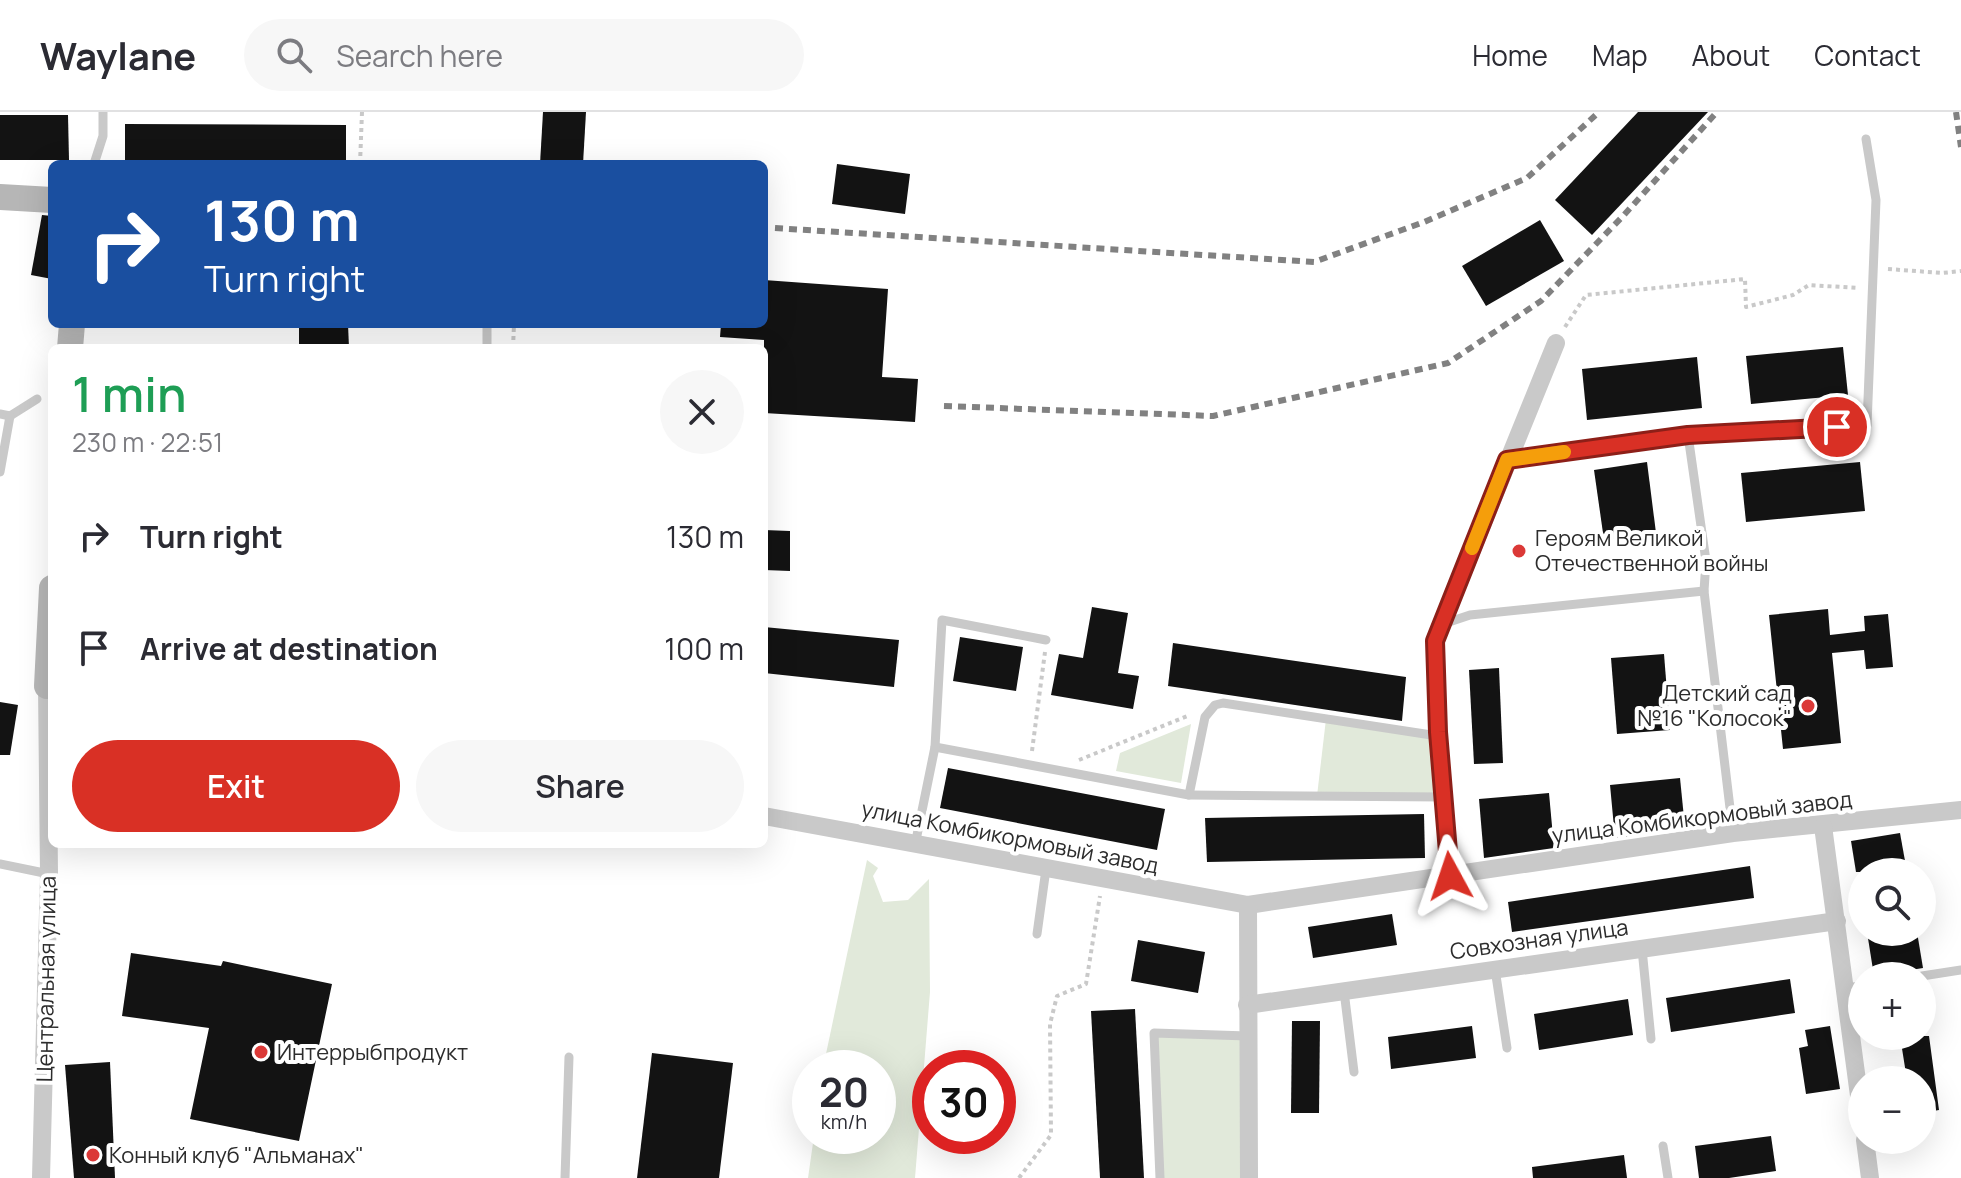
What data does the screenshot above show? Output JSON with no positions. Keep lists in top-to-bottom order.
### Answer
{
  "streets": {
    "street": ["улица Комбикормовый завод", "Совхозная улица", "Центральная улица"]
  },
  "places": [
    "Героям Великой Отечественной войны",
    "Детский сад №16 \"Колосок\"",
    "Интеррыбпродукт",
    "Конный клуб \"Альманах\""
  ],
  "page": {
    "header": "Waylane",
    "search": "Search here",
    "nav": [
      "Home",
      "Map",
      "About",
      "Contact"
    ],
    "turn": ["130 m", "Turn right"],
    "heading": ["1 min", "230 m · 22:51"],
    "list": [
      {
        "name": "Turn right",
        "value": "130 m"
      },
      {
        "name": "Arrive at destination",
        "value": "100 m"
      }
    ],
    "buttons": ["Exit", "Share"],
    "map_buttons": ["+", "−"],
    "speed": "20 km/h",
    "limit": "30"
  }
}
